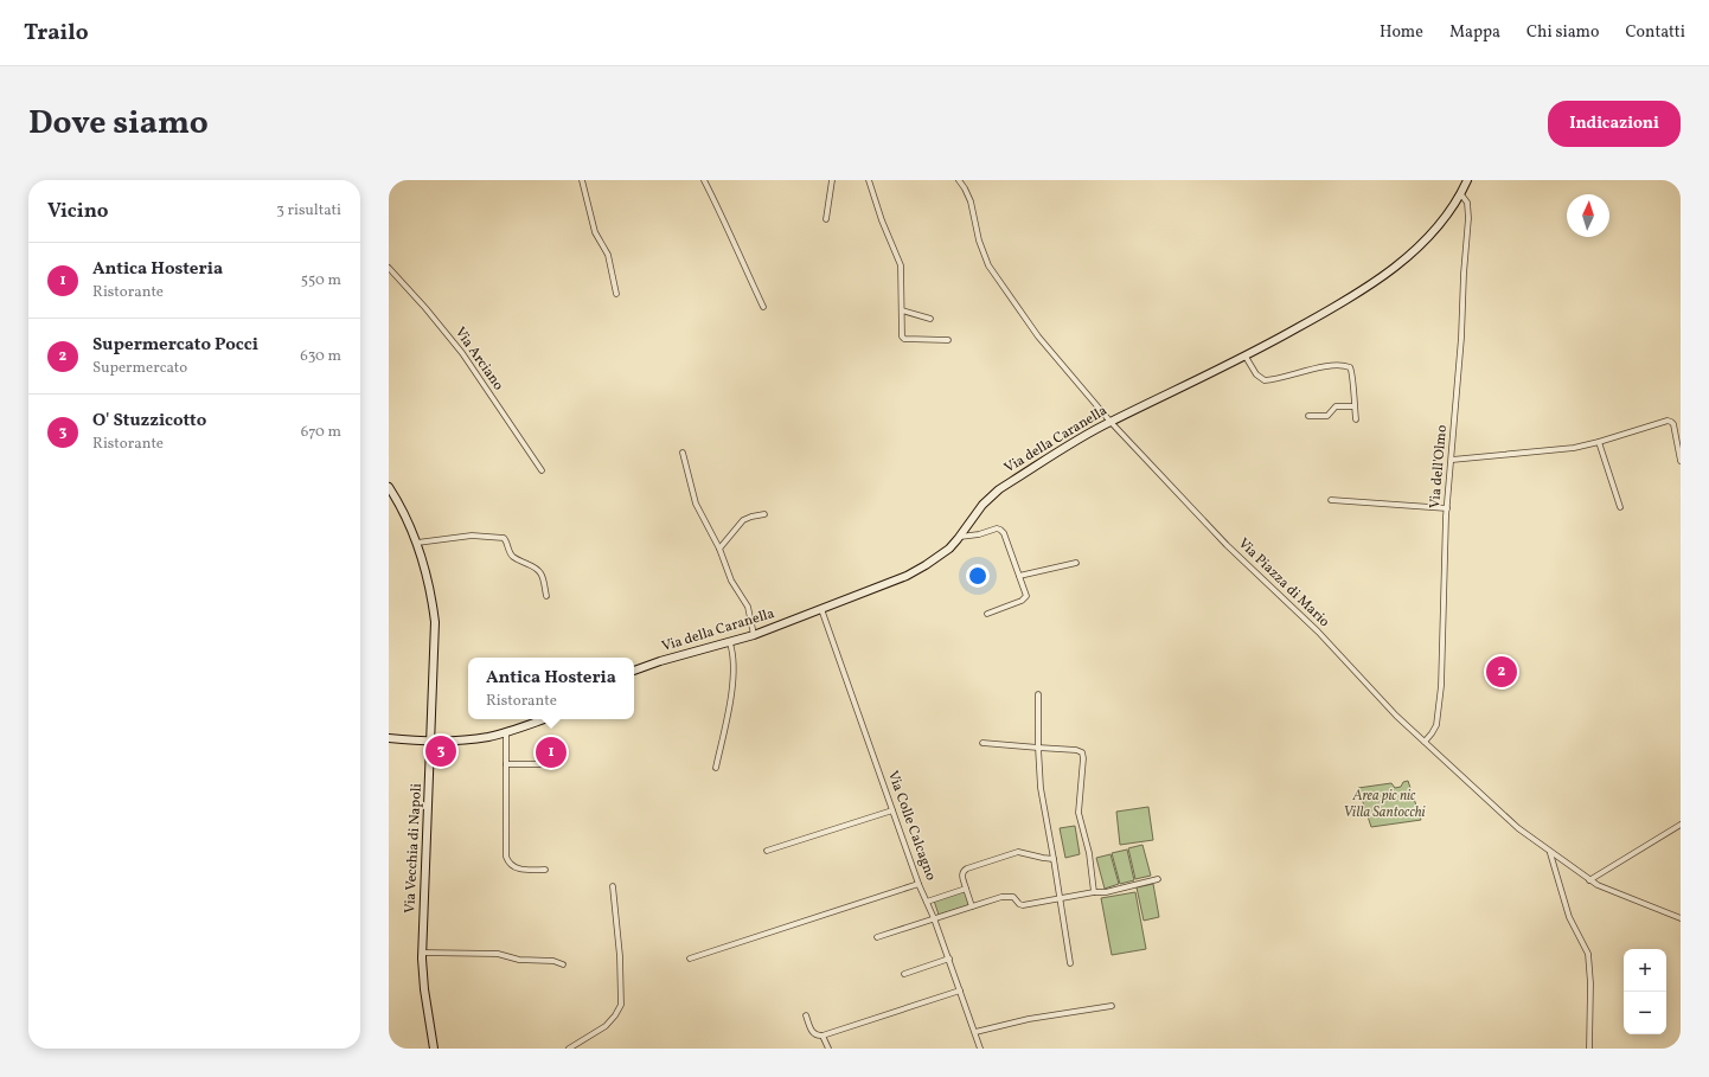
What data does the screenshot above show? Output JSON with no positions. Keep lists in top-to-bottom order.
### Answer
{
  "streets": {
    "main road": ["Via della Caranella", "Via Vecchia di Napoli"],
    "street": [
      "Via Arciano",
      "Via dell'Olmo",
      "Via Piazza di Mario",
      "Via Colle Calcagno"
    ]
  },
  "crossings": [
    ["Via della Caranella", "Via dell'Olmo"],
    ["Via della Caranella", "Via Piazza di Mario"],
    ["Via della Caranella", "Via Colle Calcagno"],
    ["Via dell'Olmo", "Via Piazza di Mario"]
  ],
  "parks": ["Area pic nic Villa Santocchi"],
  "north": "top",
  "page": {
    "header": "Trailo",
    "nav": [
      "Home",
      "Mappa",
      "Chi siamo",
      "Contatti"
    ],
    "title": "Dove siamo",
    "buttons": "Indicazioni",
    "heading": ["Vicino", "3 risultati"],
    "list": [
      {
        "mark": "1",
        "name": "Antica Hosteria",
        "note": "Ristorante",
        "value": "550 m"
      },
      {
        "mark": "2",
        "name": "Supermercato Pocci",
        "note": "Supermercato",
        "value": "630 m"
      },
      {
        "mark": "3",
        "name": "O' Stuzzicotto",
        "note": "Ristorante",
        "value": "670 m"
      }
    ],
    "pins": ["2", "3", "1"],
    "popup": ["Antica Hosteria", "Ristorante"],
    "map_buttons": ["+", "−"]
  }
}
